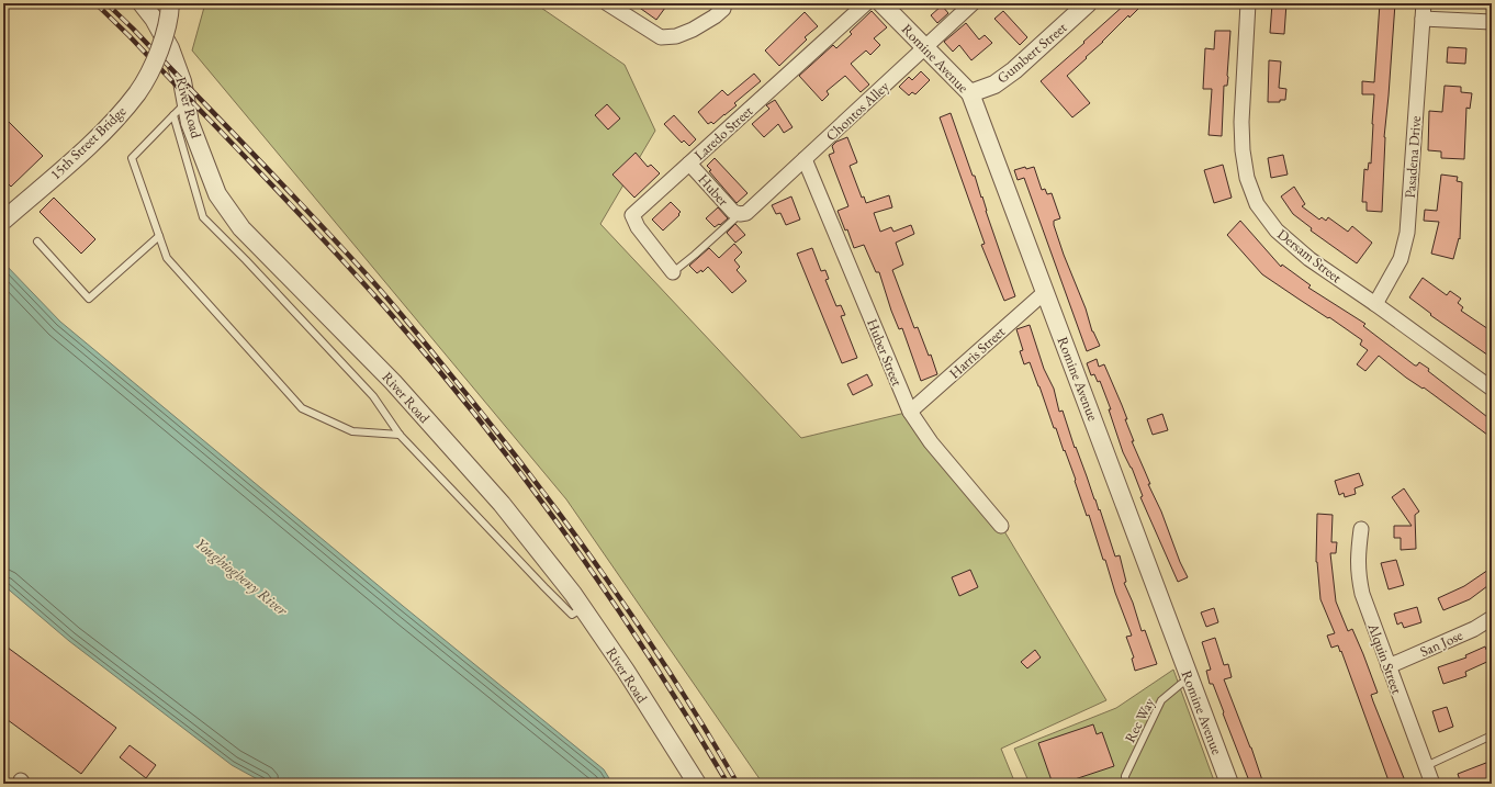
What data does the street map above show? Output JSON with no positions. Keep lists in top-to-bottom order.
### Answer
{
  "streets": {
    "street": [
      "Gumbert Street",
      "Romine Avenue",
      "River Road",
      "Chontos Alley",
      "Laredo Street",
      "15th Street Bridge",
      "Pasadena Drive",
      "Huber",
      "Dersam Street",
      "Huber Street",
      "Harris Street",
      "San Jose",
      "Alquin Street"
    ],
    "lane": ["Rec Way"]
  },
  "crossings": [
    ["Gumbert Street", "Romine Avenue"],
    ["Romine Avenue", "Chontos Alley"],
    ["Romine Avenue", "Harris Street"],
    ["Romine Avenue", "Rec Way"],
    ["Chontos Alley", "Huber"],
    ["Chontos Alley", "Huber Street"],
    ["Laredo Street", "Huber"],
    ["Pasadena Drive", "Dersam Street"],
    ["Huber Street", "Harris Street"],
    ["San Jose", "Alquin Street"]
  ],
  "water": ["Youghiogheny River"]
}
